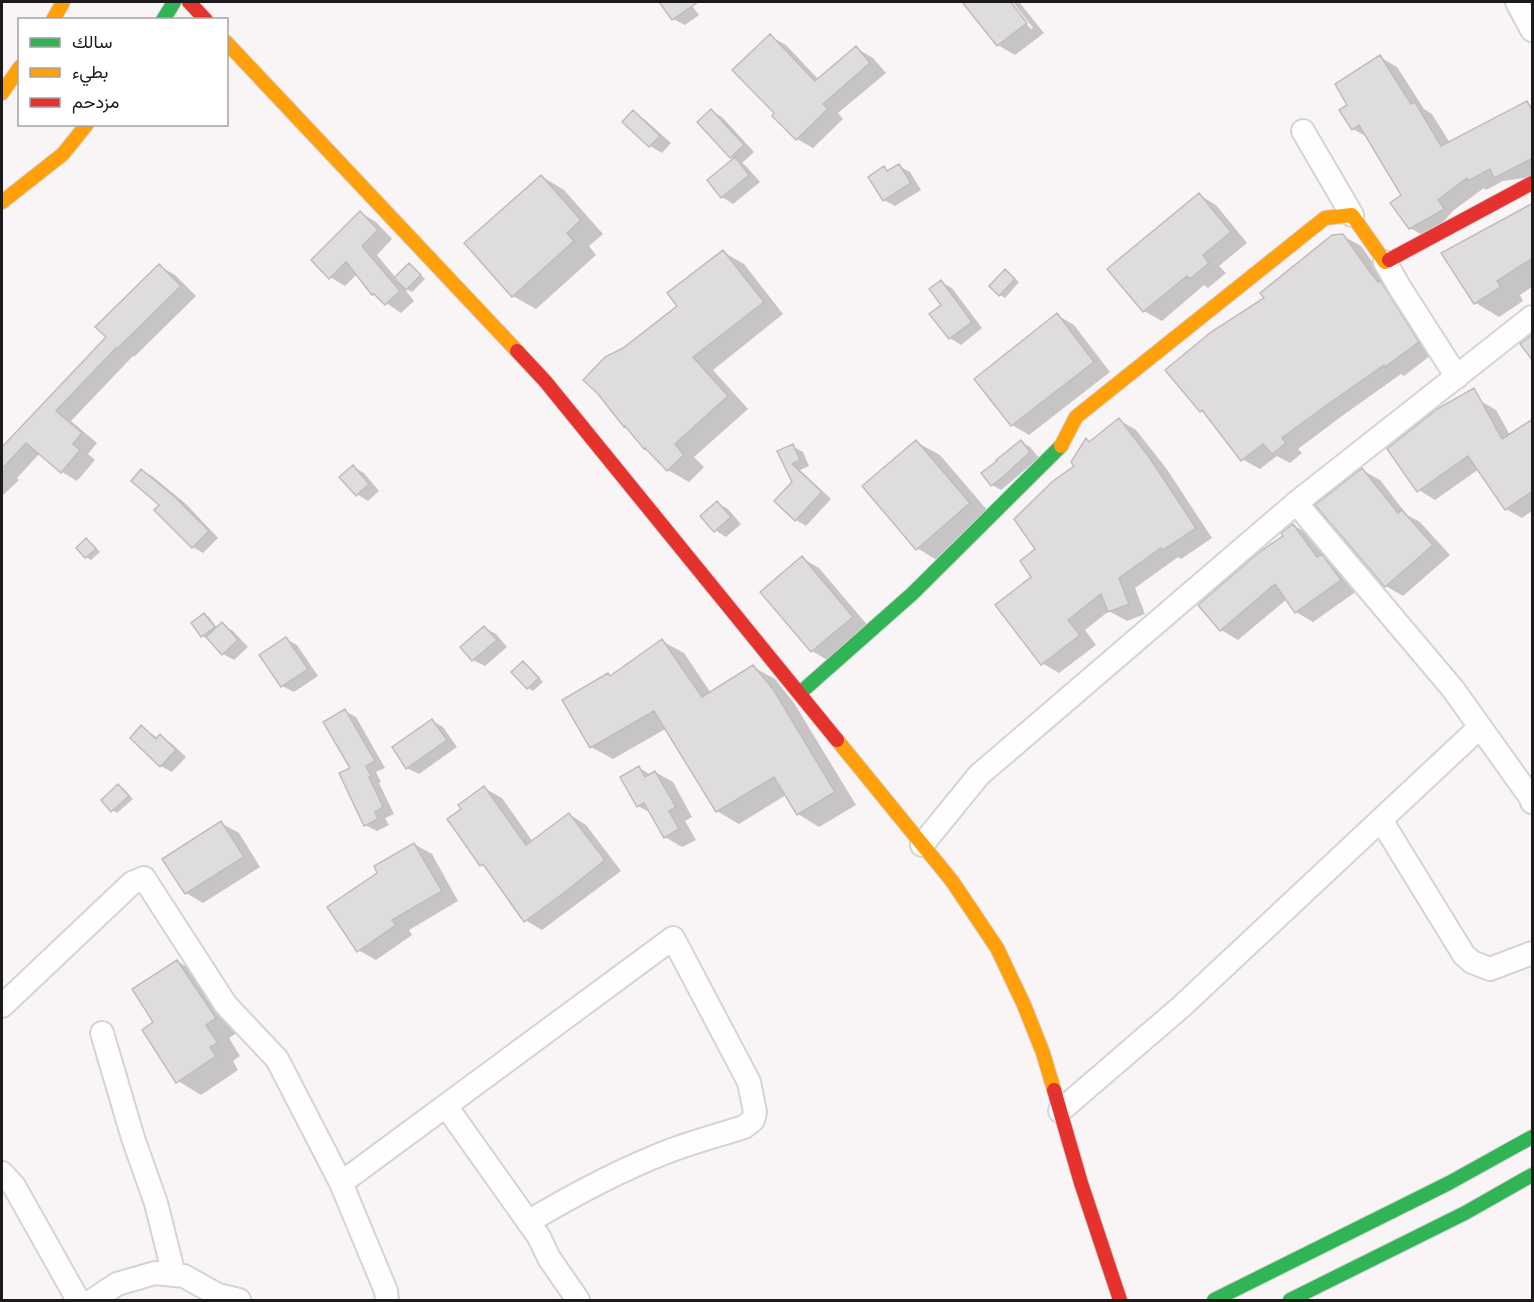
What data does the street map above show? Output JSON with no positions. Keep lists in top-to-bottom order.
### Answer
{
  "legend": ["سالك", "بطيء", "مزدحم"]
}
